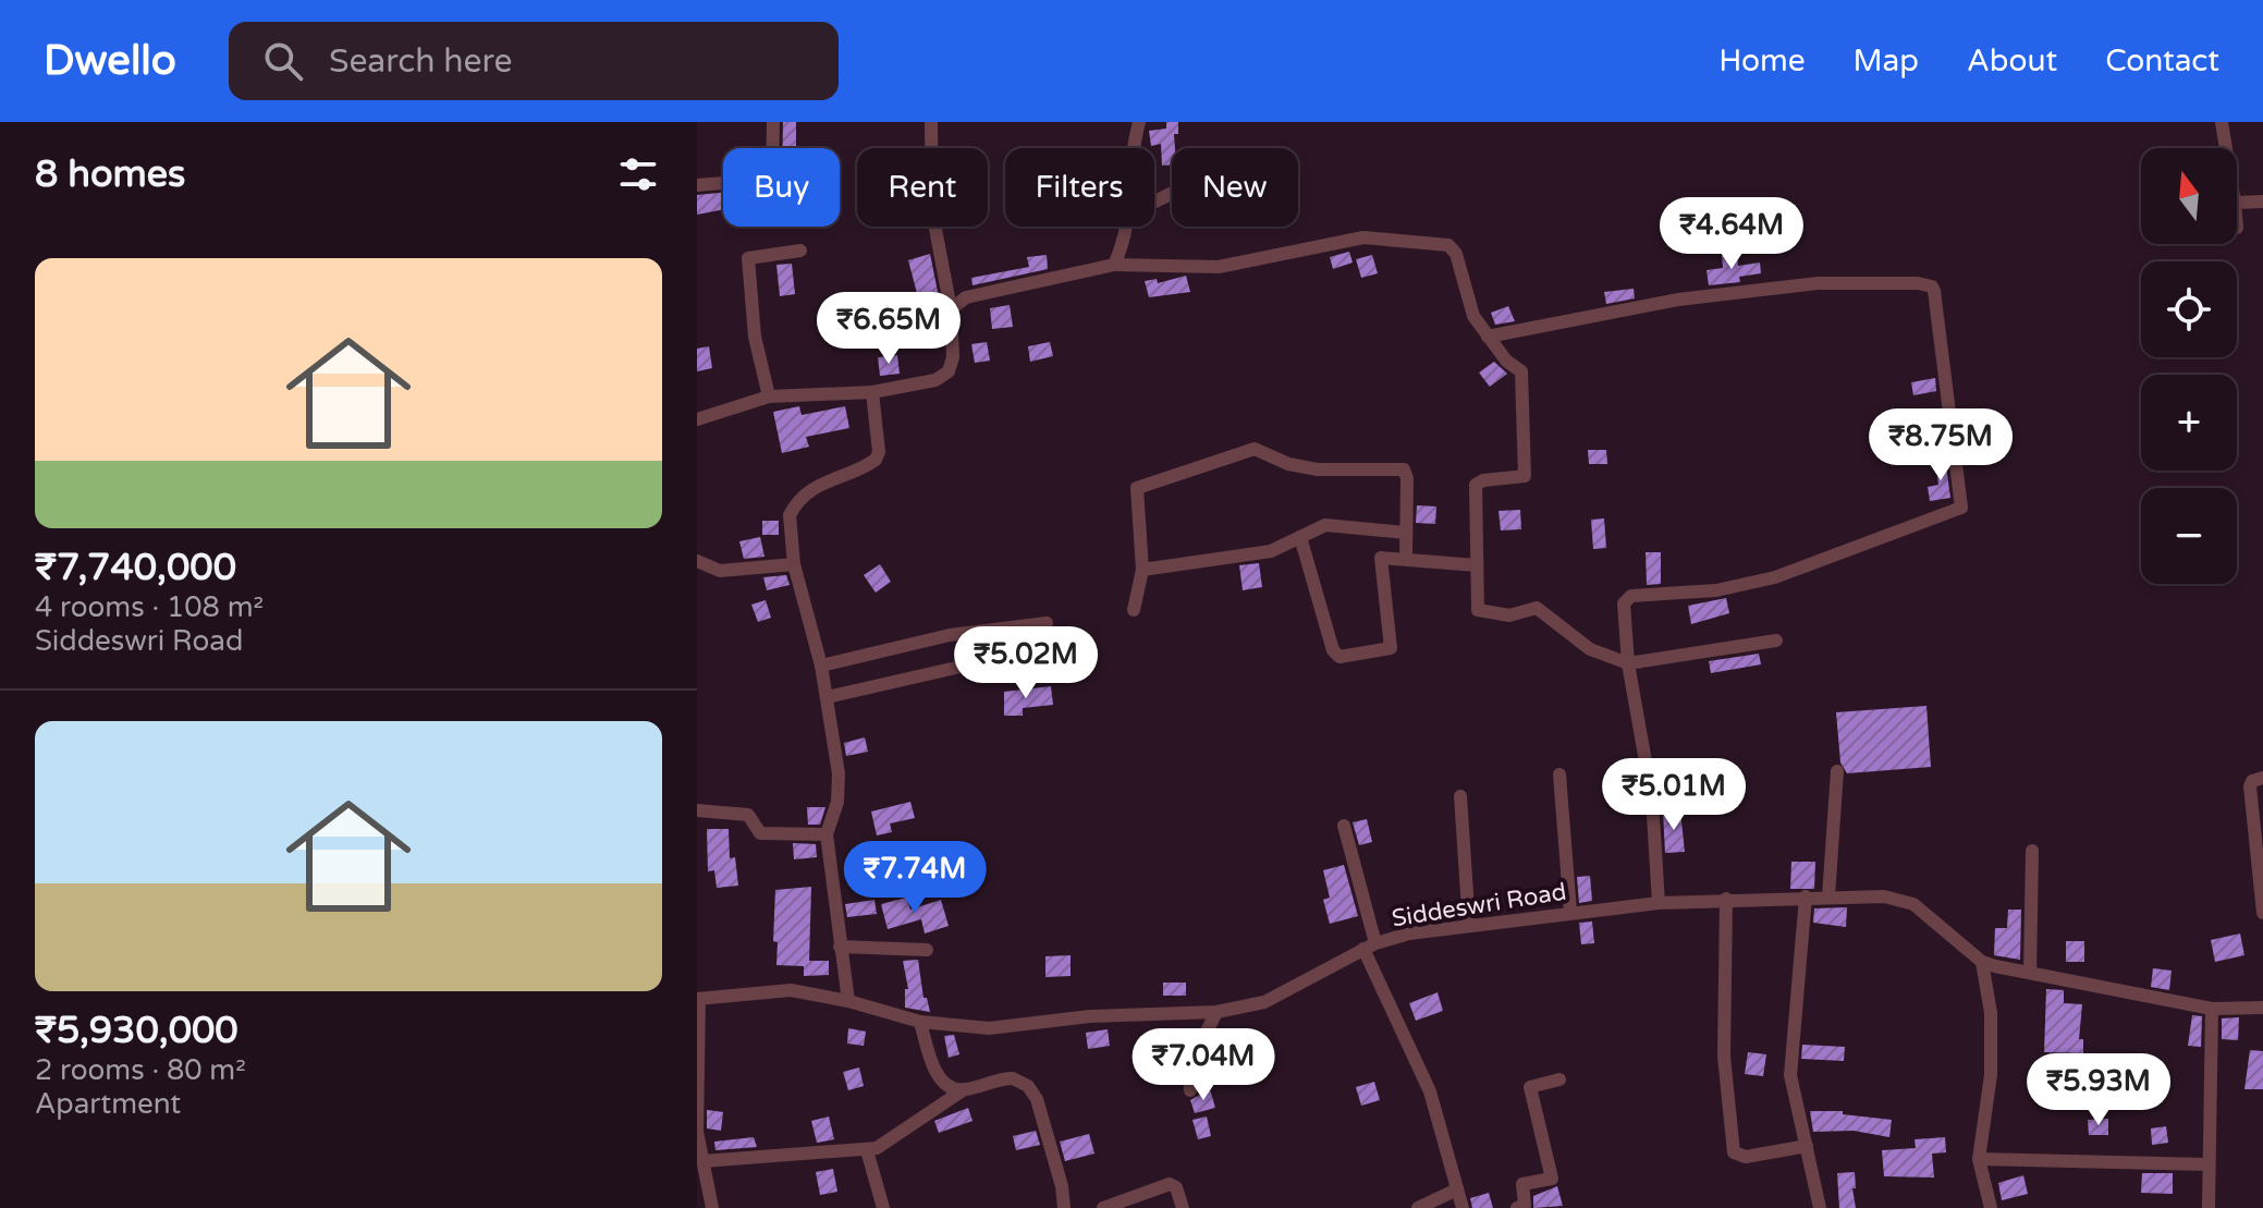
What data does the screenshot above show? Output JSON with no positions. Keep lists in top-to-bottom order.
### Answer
{
  "streets": {
    "street": ["Siddeswri Road"]
  },
  "north": "top",
  "page": {
    "header": "Dwello",
    "search": "Search here",
    "nav": [
      "Home",
      "Map",
      "About",
      "Contact"
    ],
    "heading": "8 homes",
    "map_buttons": ["+", "−"],
    "chip": [
      "Buy",
      "Rent",
      "Filters",
      "New"
    ],
    "price": [
      "₹4.64M",
      "₹6.65M",
      "₹8.75M",
      "₹5.02M",
      "₹5.01M",
      "₹7.74M",
      "₹7.04M",
      "₹5.93M"
    ],
    "list": [
      {
        "name": "₹7,740,000",
        "note": "4 rooms · 108 m² · Siddeswri Road"
      },
      {
        "name": "₹5,930,000",
        "note": "2 rooms · 80 m² · Apartment"
      }
    ]
  }
}
